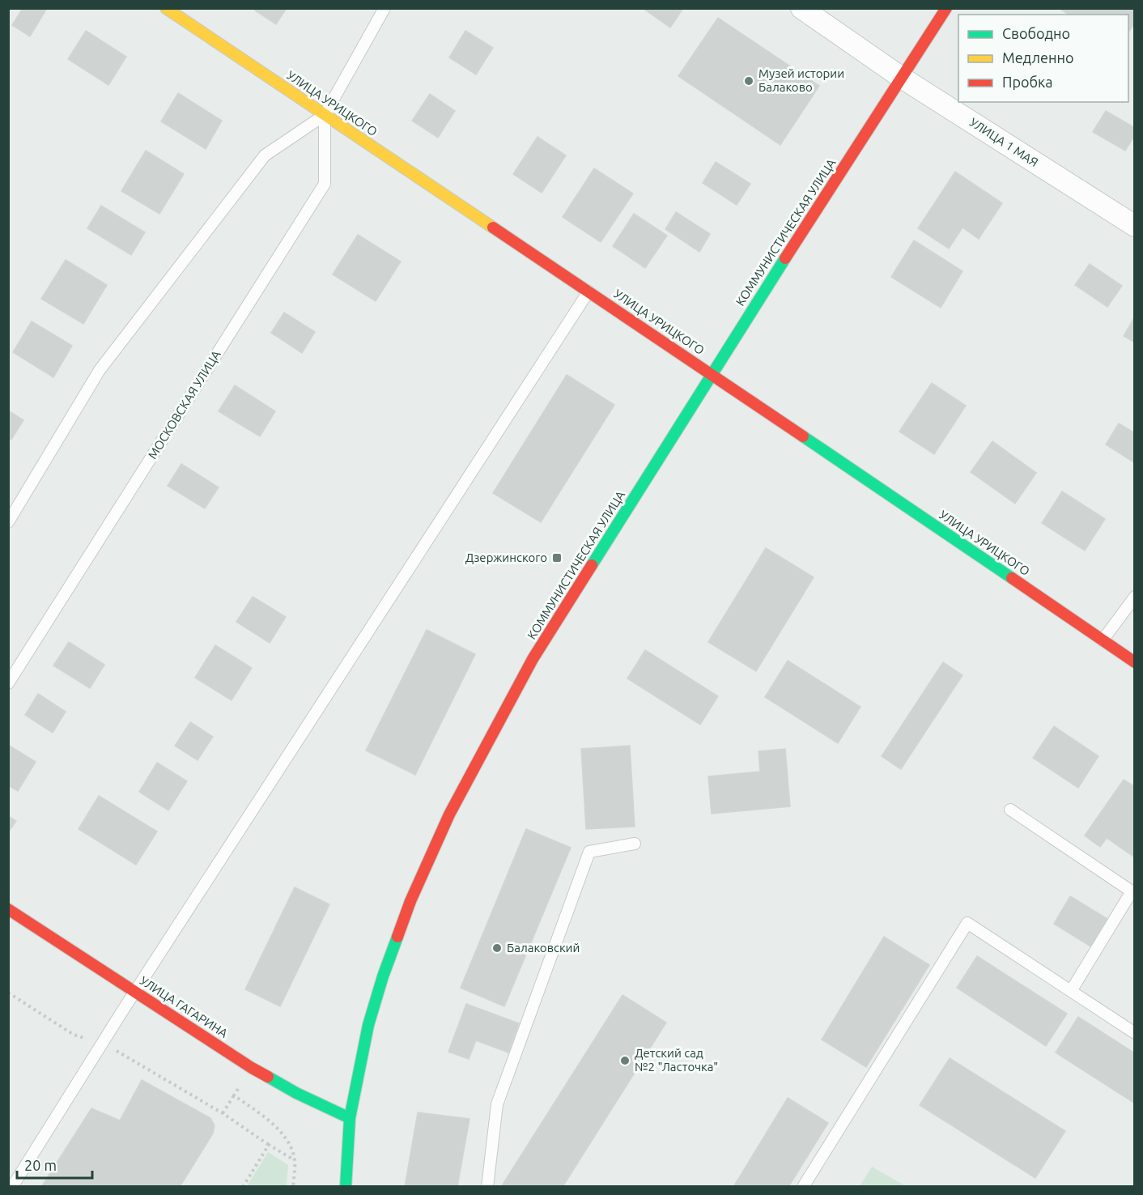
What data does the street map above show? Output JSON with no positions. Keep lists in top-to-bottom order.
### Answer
{
  "streets": {
    "main road": ["УЛИЦА УРИЦКОГО", "КОММУНИСТИЧЕСКАЯ УЛИЦА", "УЛИЦА ГАГАРИНА"],
    "street": ["УЛИЦА 1 МАЯ"],
    "lane": ["МОСКОВСКАЯ УЛИЦА"]
  },
  "crossings": [
    ["УЛИЦА УРИЦКОГО", "КОММУНИСТИЧЕСКАЯ УЛИЦА"],
    ["УЛИЦА УРИЦКОГО", "МОСКОВСКАЯ УЛИЦА"],
    ["УЛИЦА 1 МАЯ", "КОММУНИСТИЧЕСКАЯ УЛИЦА"],
    ["КОММУНИСТИЧЕСКАЯ УЛИЦА", "УЛИЦА ГАГАРИНА"]
  ],
  "places": {
    "other": ["Музей истории Балаково", "Балаковский", "Детский сад №2 \"Ласточка\""],
    "transit": ["Дзержинского"]
  },
  "legend": ["Свободно", "Медленно", "Пробка"],
  "scale_bar": "20 m"
}
